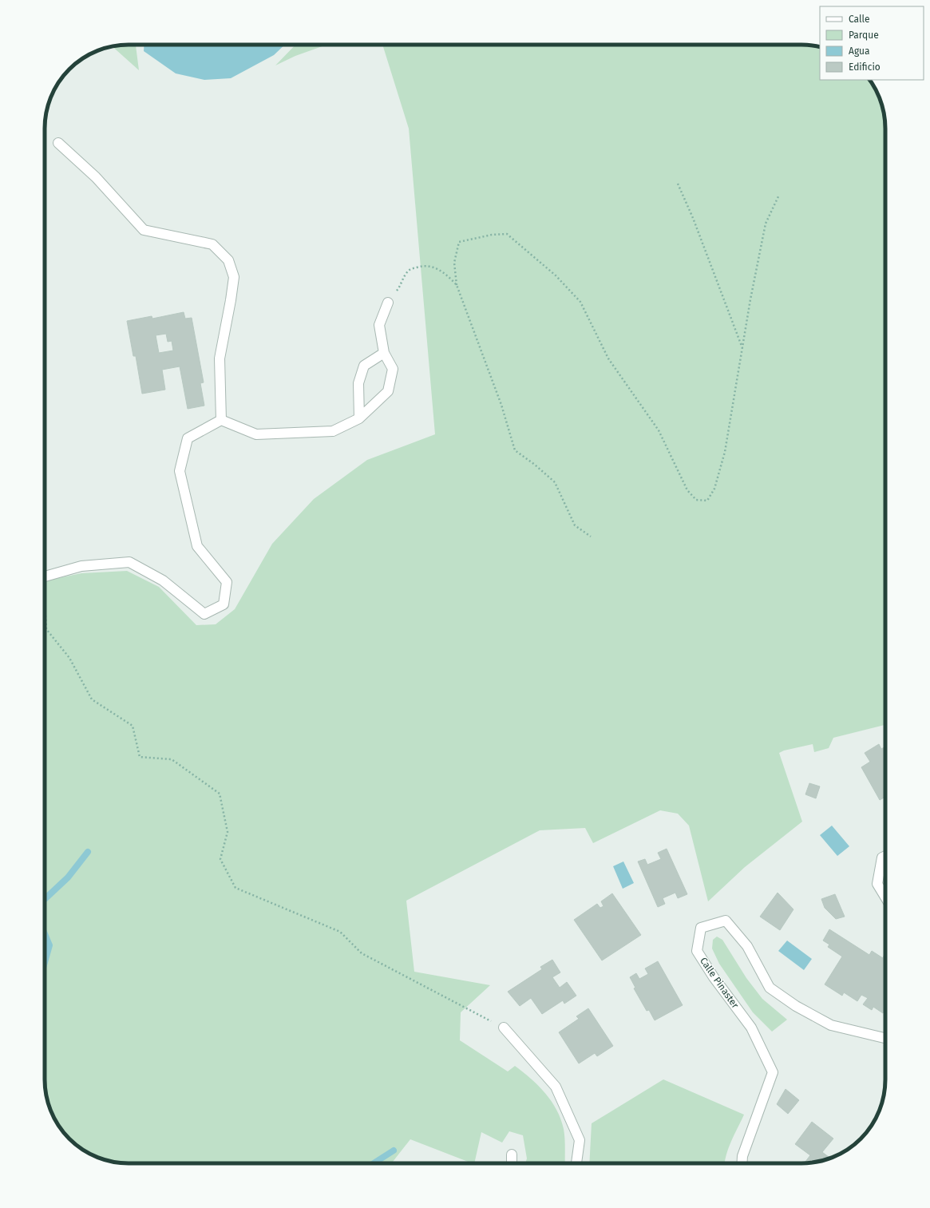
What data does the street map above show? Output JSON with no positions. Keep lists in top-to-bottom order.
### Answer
{
  "streets": {
    "street": ["Calle Pinaster"]
  },
  "legend": [
    "Calle",
    "Parque",
    "Agua",
    "Edificio"
  ]
}
